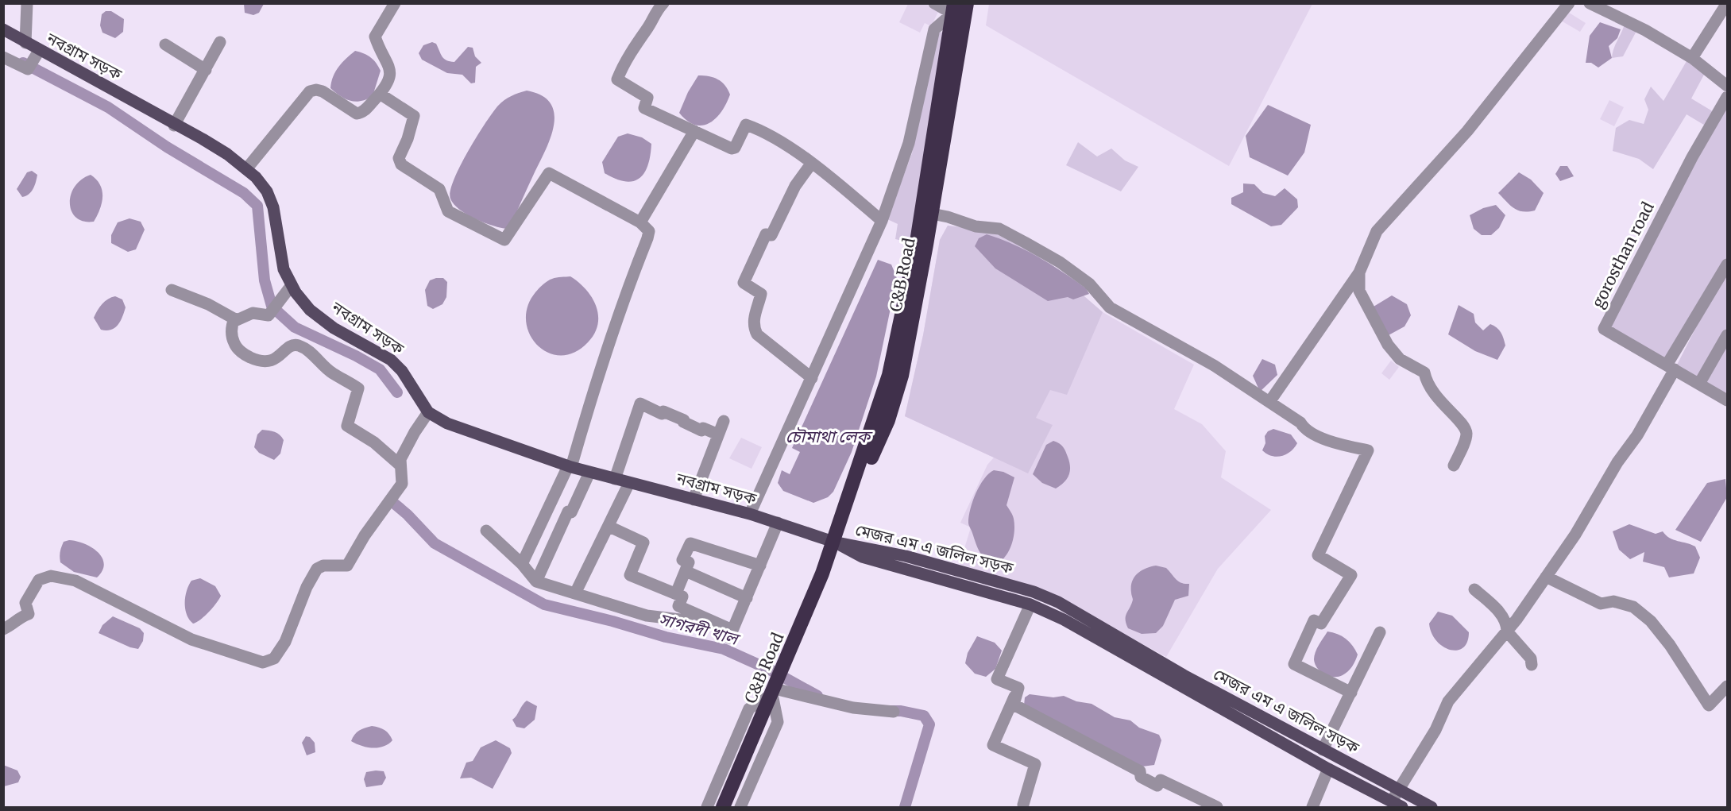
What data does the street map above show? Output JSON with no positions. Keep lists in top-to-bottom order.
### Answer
{
  "streets": {
    "highway": ["C&B Road"],
    "main road": ["নবগ্রাম সড়ক", "মেজর এম এ জলিল সড়ক"],
    "street": ["gorosthan road"]
  },
  "crossings": [
    ["নবগ্রাম সড়ক", "C&B Road"],
    ["নবগ্রাম সড়ক", "মেজর এম এ জলিল সড়ক"],
    ["C&B Road", "মেজর এম এ জলিল সড়ক"]
  ],
  "water": ["চৌমাথা লেক", "সাগরদী খাল"]
}
